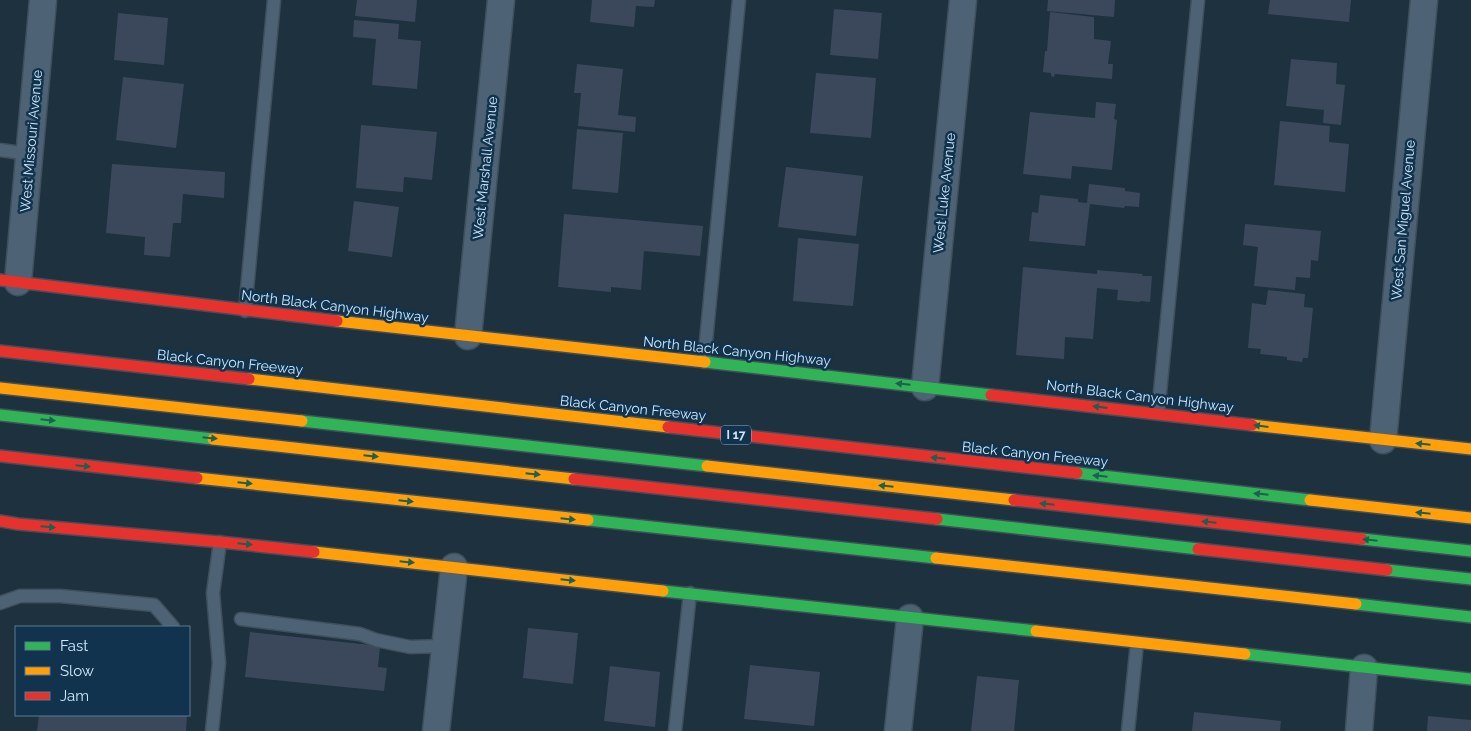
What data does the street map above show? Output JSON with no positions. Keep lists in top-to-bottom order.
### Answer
{
  "streets": {
    "main road": ["North Black Canyon Highway", "Black Canyon Freeway", "I 17"],
    "street": [
      "West Missouri Avenue",
      "West Marshall Avenue",
      "West Luke Avenue",
      "West San Miguel Avenue"
    ]
  },
  "crossings": [
    ["West Missouri Avenue", "North Black Canyon Highway"],
    ["West Marshall Avenue", "North Black Canyon Highway"],
    ["West Luke Avenue", "North Black Canyon Highway"],
    ["West San Miguel Avenue", "North Black Canyon Highway"]
  ],
  "one_way": ["North Black Canyon Highway"],
  "legend": ["Fast", "Slow", "Jam"]
}
